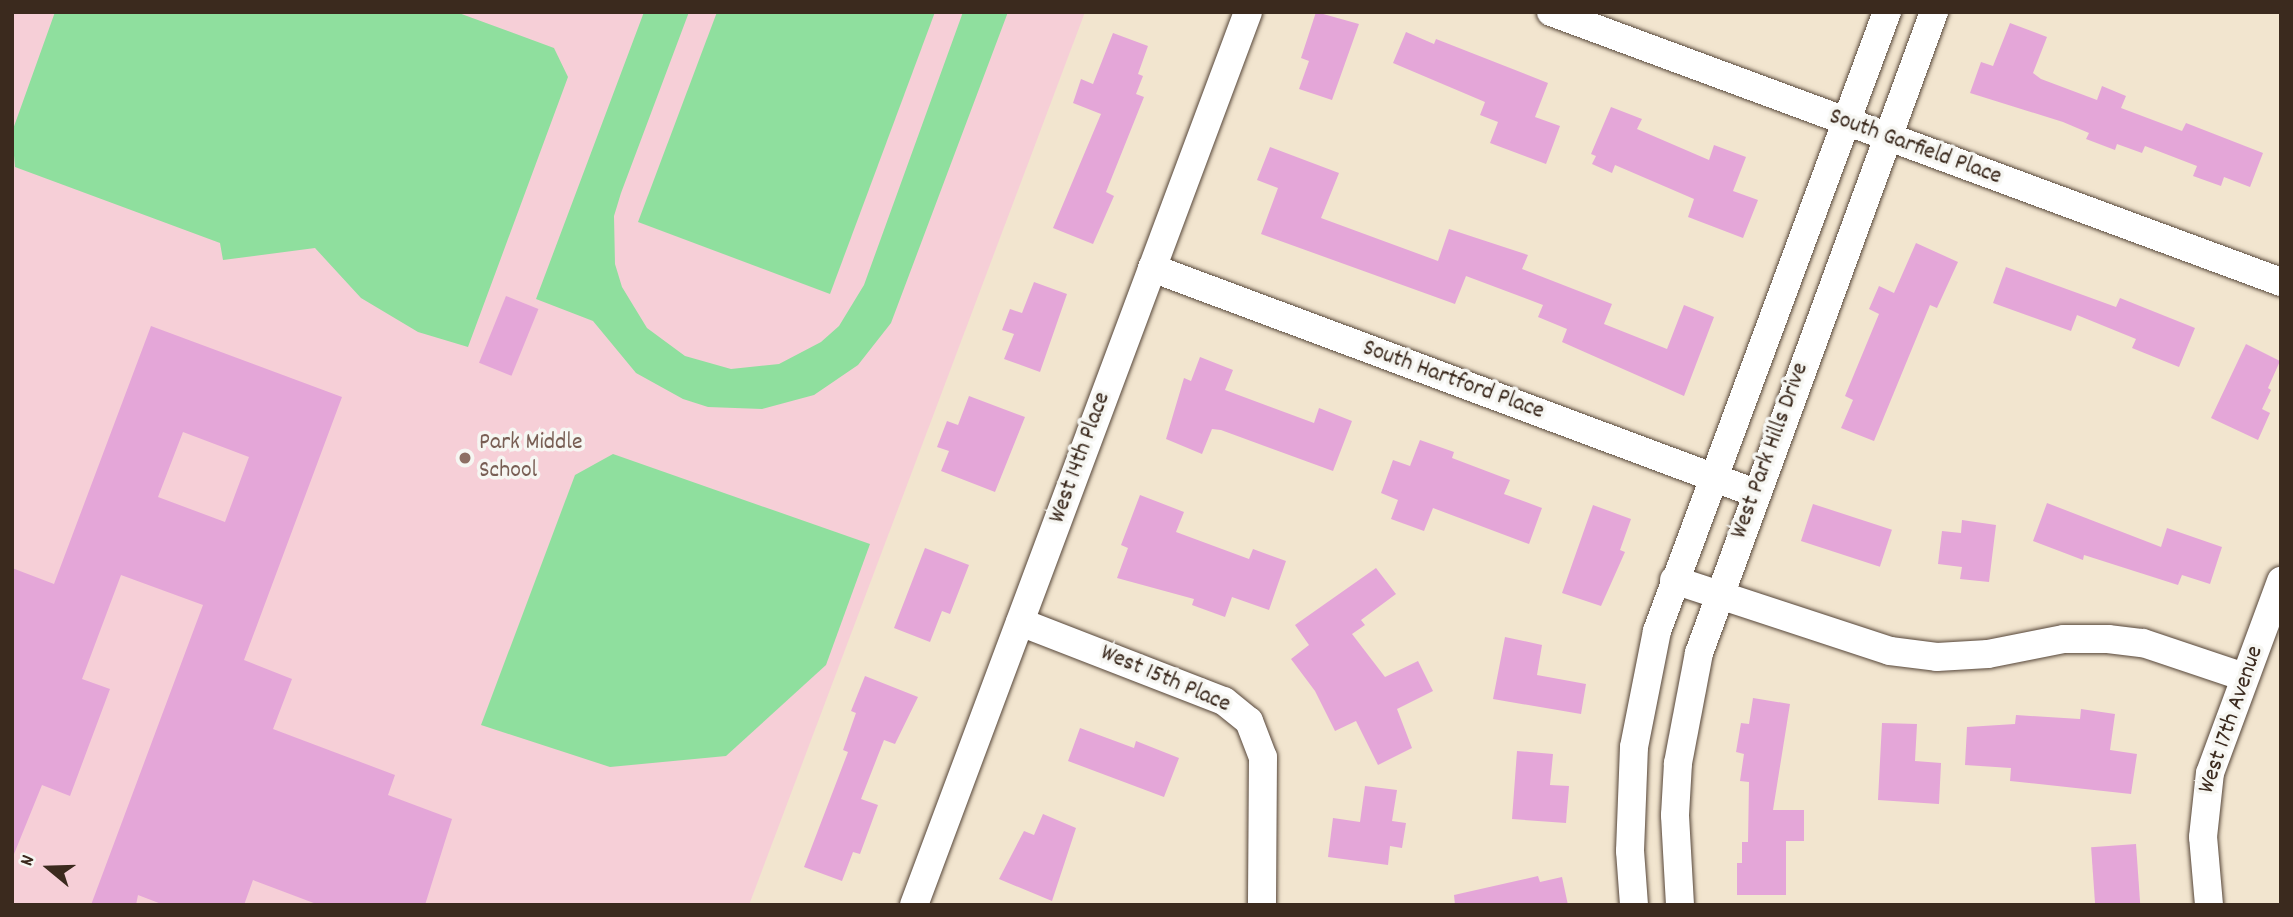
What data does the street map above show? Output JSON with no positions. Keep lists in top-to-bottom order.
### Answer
{
  "streets": {
    "street": [
      "South Garfield Place",
      "South Hartford Place",
      "West Park Hills Drive",
      "West 14th Place",
      "West 15th Place",
      "West 17th Avenue"
    ]
  },
  "crossings": [
    ["South Garfield Place", "West Park Hills Drive"],
    ["South Hartford Place", "West Park Hills Drive"],
    ["South Hartford Place", "West 14th Place"],
    ["West 14th Place", "West 15th Place"]
  ],
  "places": ["Park Middle School"],
  "north": "left"
}
